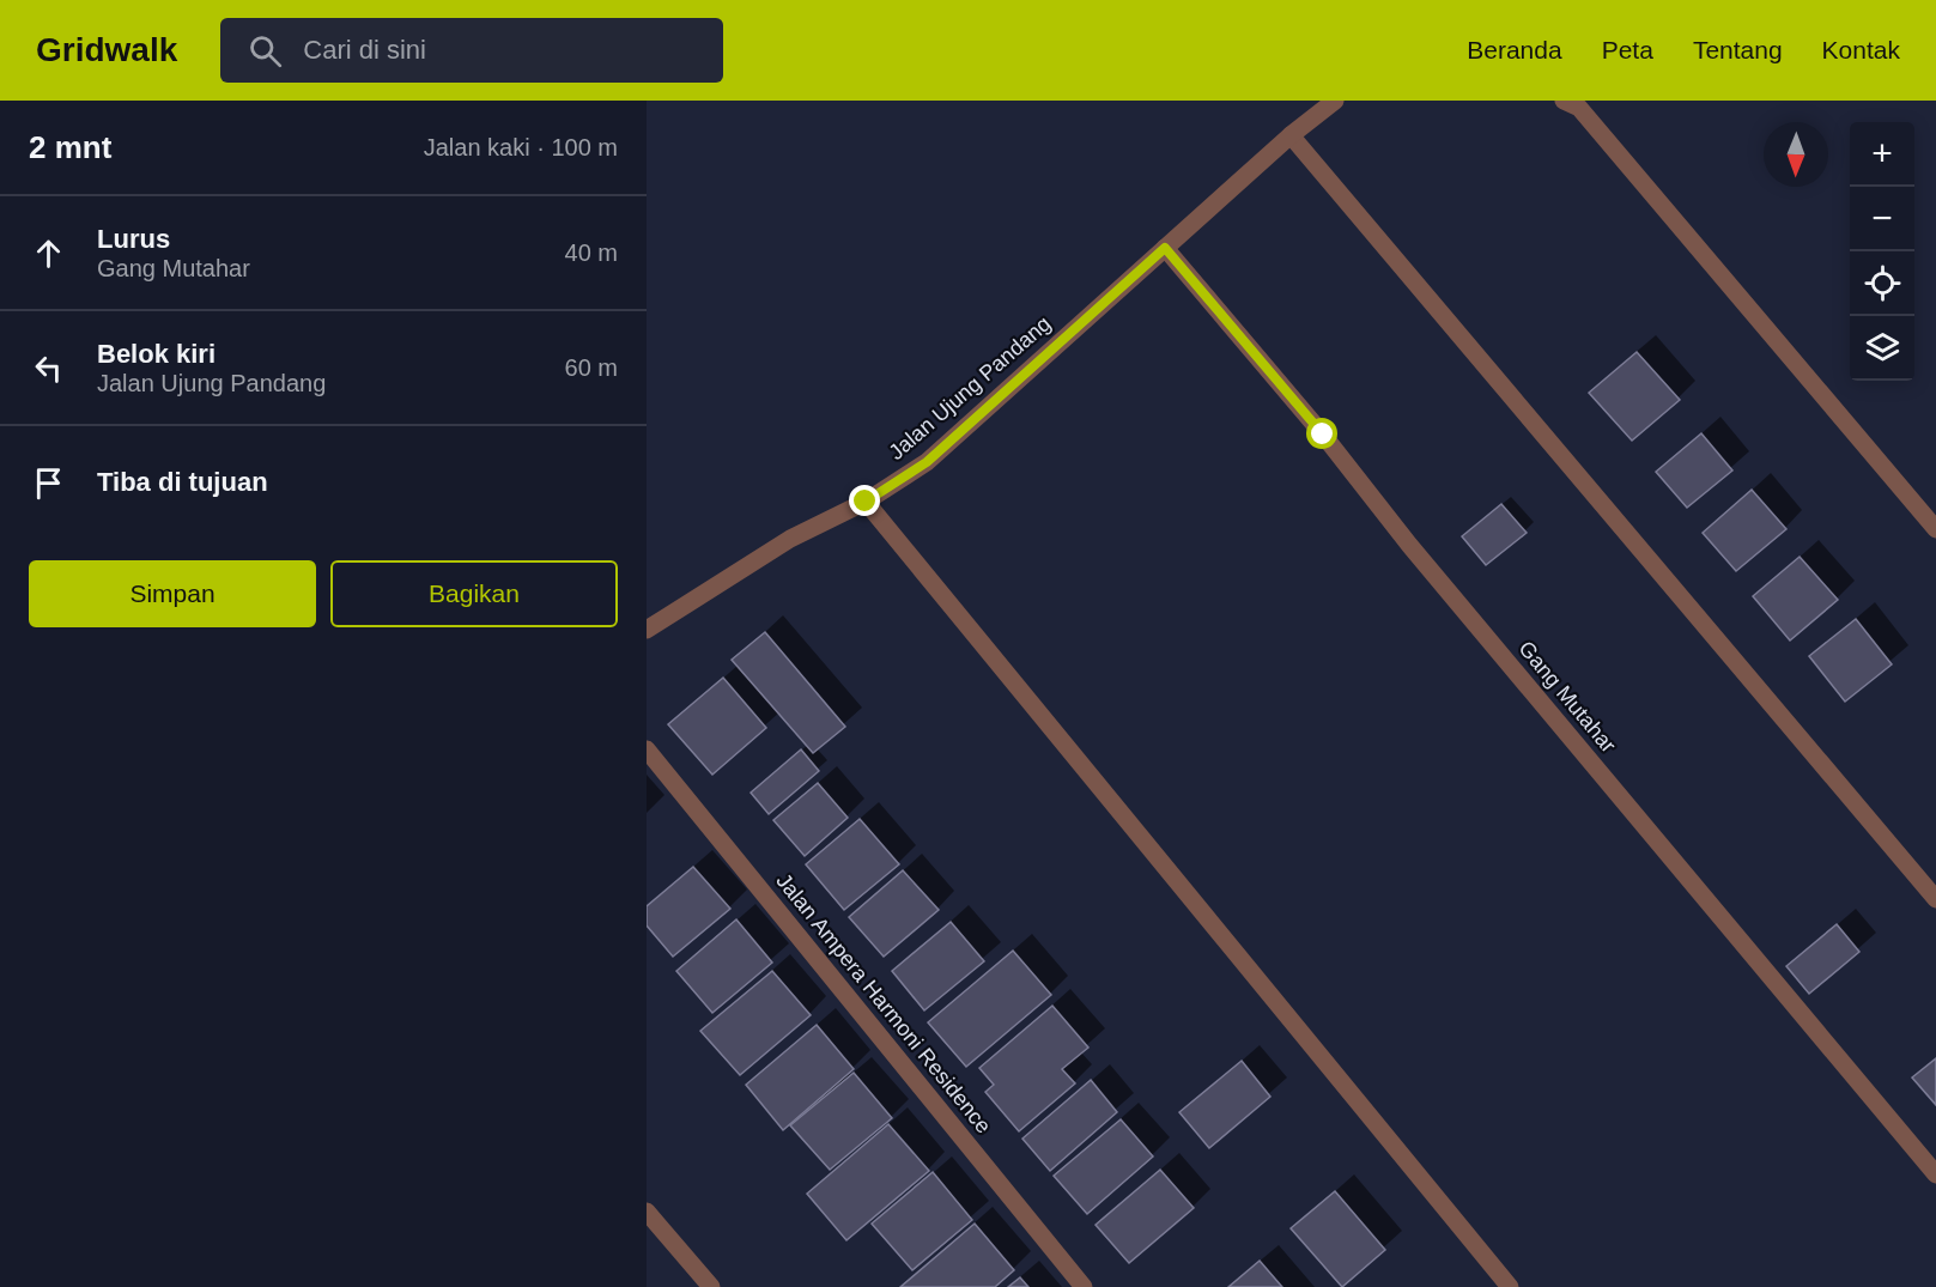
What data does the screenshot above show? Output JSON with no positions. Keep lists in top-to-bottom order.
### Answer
{
  "streets": {
    "street": ["Jalan Ujung Pandang", "Gang Mutahar", "Jalan Ampera Harmoni Residence"]
  },
  "crossings": [
    ["Jalan Ujung Pandang", "Gang Mutahar"]
  ],
  "north": "bottom",
  "page": {
    "header": "Gridwalk",
    "search": "Cari di sini",
    "nav": [
      "Beranda",
      "Peta",
      "Tentang",
      "Kontak"
    ],
    "heading": ["2 mnt", "Jalan kaki · 100 m"],
    "map_buttons": ["+", "−"],
    "list": [
      ["Lurus", "Gang Mutahar", "40 m"],
      ["Belok kiri", "Jalan Ujung Pandang", "60 m"],
      "Tiba di tujuan"
    ],
    "buttons": ["Simpan", "Bagikan"]
  }
}
